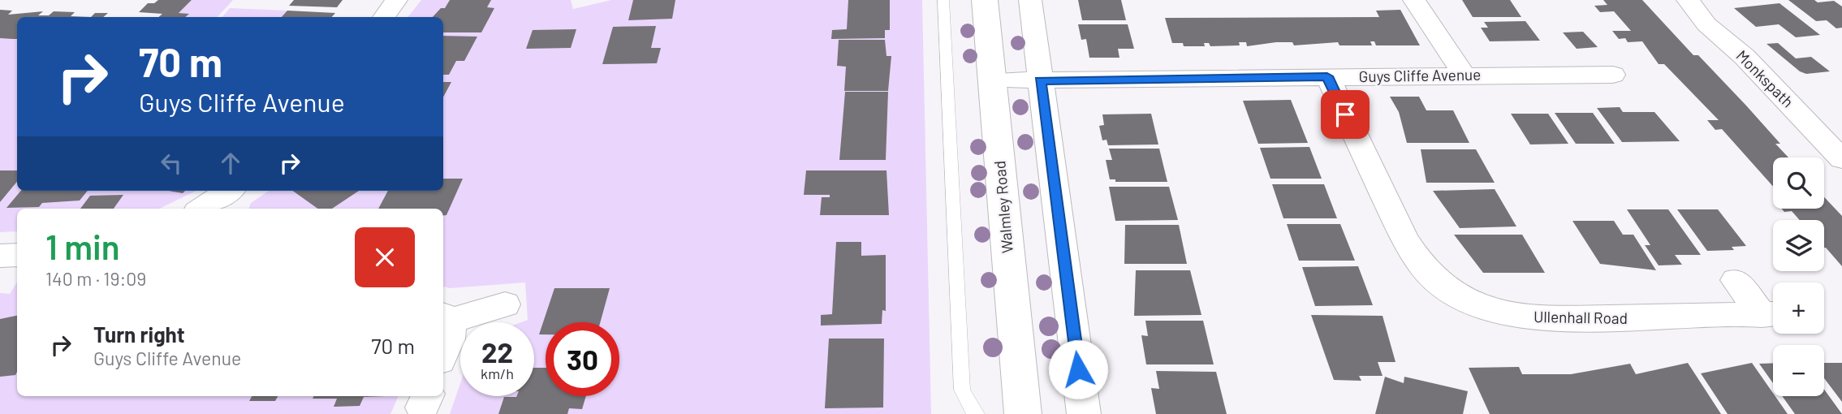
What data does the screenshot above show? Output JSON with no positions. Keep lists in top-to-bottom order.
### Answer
{
  "streets": {
    "main road": ["Walmley Road"],
    "street": ["Guys Cliffe Avenue", "Monkspath", "Ullenhall Road"]
  },
  "crossings": [
    ["Guys Cliffe Avenue", "Walmley Road"],
    ["Guys Cliffe Avenue", "Ullenhall Road"]
  ],
  "page": {
    "turn": ["70 m", "Guys Cliffe Avenue"],
    "map_buttons": ["+", "−"],
    "heading": ["1 min", "140 m · 19:09"],
    "list": [
      {
        "name": "Turn right",
        "note": "Guys Cliffe Avenue",
        "value": "70 m"
      }
    ],
    "speed": "22 km/h",
    "limit": "30"
  }
}
